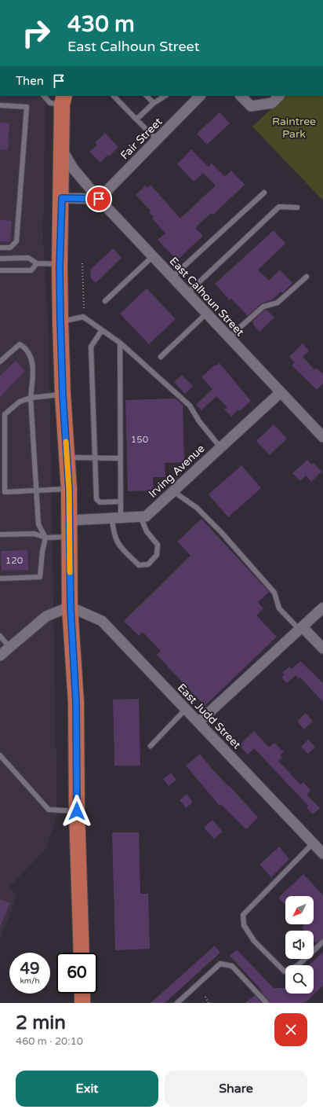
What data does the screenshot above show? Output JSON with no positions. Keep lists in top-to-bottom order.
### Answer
{
  "streets": {
    "street": [
      "Fair Street",
      "East Calhoun Street",
      "Irving Avenue",
      "East Judd Street"
    ]
  },
  "crossings": [
    ["Fair Street", "East Calhoun Street"],
    ["East Calhoun Street", "Irving Avenue"]
  ],
  "parks": ["Raintree Park"],
  "house_numbers": ["150", "120"],
  "north": "bottom left",
  "page": {
    "turn": ["430 m", "East Calhoun Street"],
    "then": "Then",
    "speed": "49 km/h",
    "limit": "60",
    "heading": ["2 min", "460 m · 20:10"],
    "buttons": ["Exit", "Share"]
  }
}
